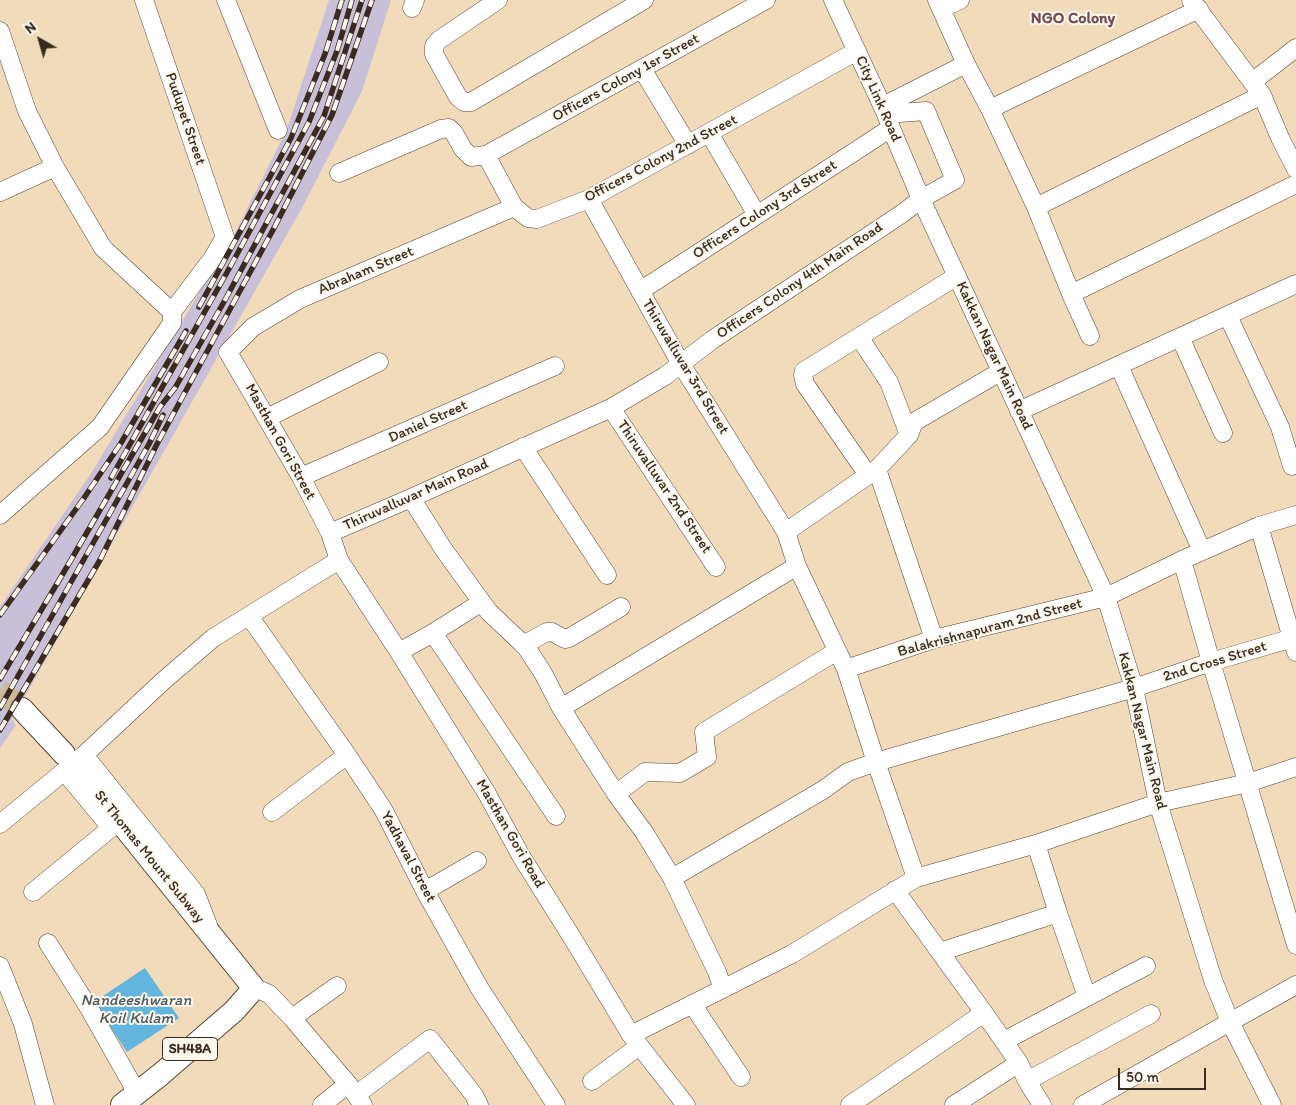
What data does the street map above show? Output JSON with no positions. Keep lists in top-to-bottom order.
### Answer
{
  "streets": {
    "main road": ["St Thomas Mount Subway", "SH48A"],
    "street": [
      "Officers Colony 1sr Street",
      "City Link Road",
      "Pudupet Street",
      "Officers Colony 2nd Street",
      "Officers Colony 3rd Street",
      "Abraham Street",
      "Officers Colony 4th Main Road",
      "Kakkan Nagar Main Road",
      "Thiruvalluvar 3rd Street",
      "Daniel Street",
      "Masthan Gori Street",
      "Thiruvalluvar 2nd Street",
      "Thiruvalluvar Main Road",
      "Balakrishnapuram 2nd Street",
      "2nd Cross Street",
      "Masthan Gori Road",
      "Yadhaval Street"
    ]
  },
  "crossings": [
    ["City Link Road", "Officers Colony 2nd Street"],
    ["City Link Road", "Officers Colony 3rd Street"],
    ["City Link Road", "Officers Colony 4th Main Road"],
    ["City Link Road", "Kakkan Nagar Main Road"],
    ["Officers Colony 2nd Street", "Abraham Street"],
    ["Officers Colony 2nd Street", "Thiruvalluvar 3rd Street"],
    ["Officers Colony 3rd Street", "Officers Colony 4th Main Road"],
    ["Officers Colony 3rd Street", "Thiruvalluvar 3rd Street"],
    ["Abraham Street", "Masthan Gori Street"],
    ["Officers Colony 4th Main Road", "Kakkan Nagar Main Road"],
    ["Officers Colony 4th Main Road", "Thiruvalluvar 3rd Street"],
    ["Officers Colony 4th Main Road", "Thiruvalluvar Main Road"],
    ["Kakkan Nagar Main Road", "Balakrishnapuram 2nd Street"],
    ["Kakkan Nagar Main Road", "2nd Cross Street"],
    ["Thiruvalluvar 3rd Street", "Thiruvalluvar Main Road"],
    ["Thiruvalluvar 3rd Street", "Balakrishnapuram 2nd Street"],
    ["Thiruvalluvar 3rd Street", "2nd Cross Street"],
    ["Daniel Street", "Masthan Gori Street"],
    ["Masthan Gori Street", "Thiruvalluvar Main Road"],
    ["Thiruvalluvar 2nd Street", "Thiruvalluvar Main Road"],
    ["Thiruvalluvar Main Road", "Masthan Gori Road"],
    ["St Thomas Mount Subway", "SH48A"]
  ],
  "districts": ["NGO Colony"],
  "water": ["Nandeeshwaran Koil Kulam"],
  "scale_bar": "50 m",
  "north": "top left"
}
